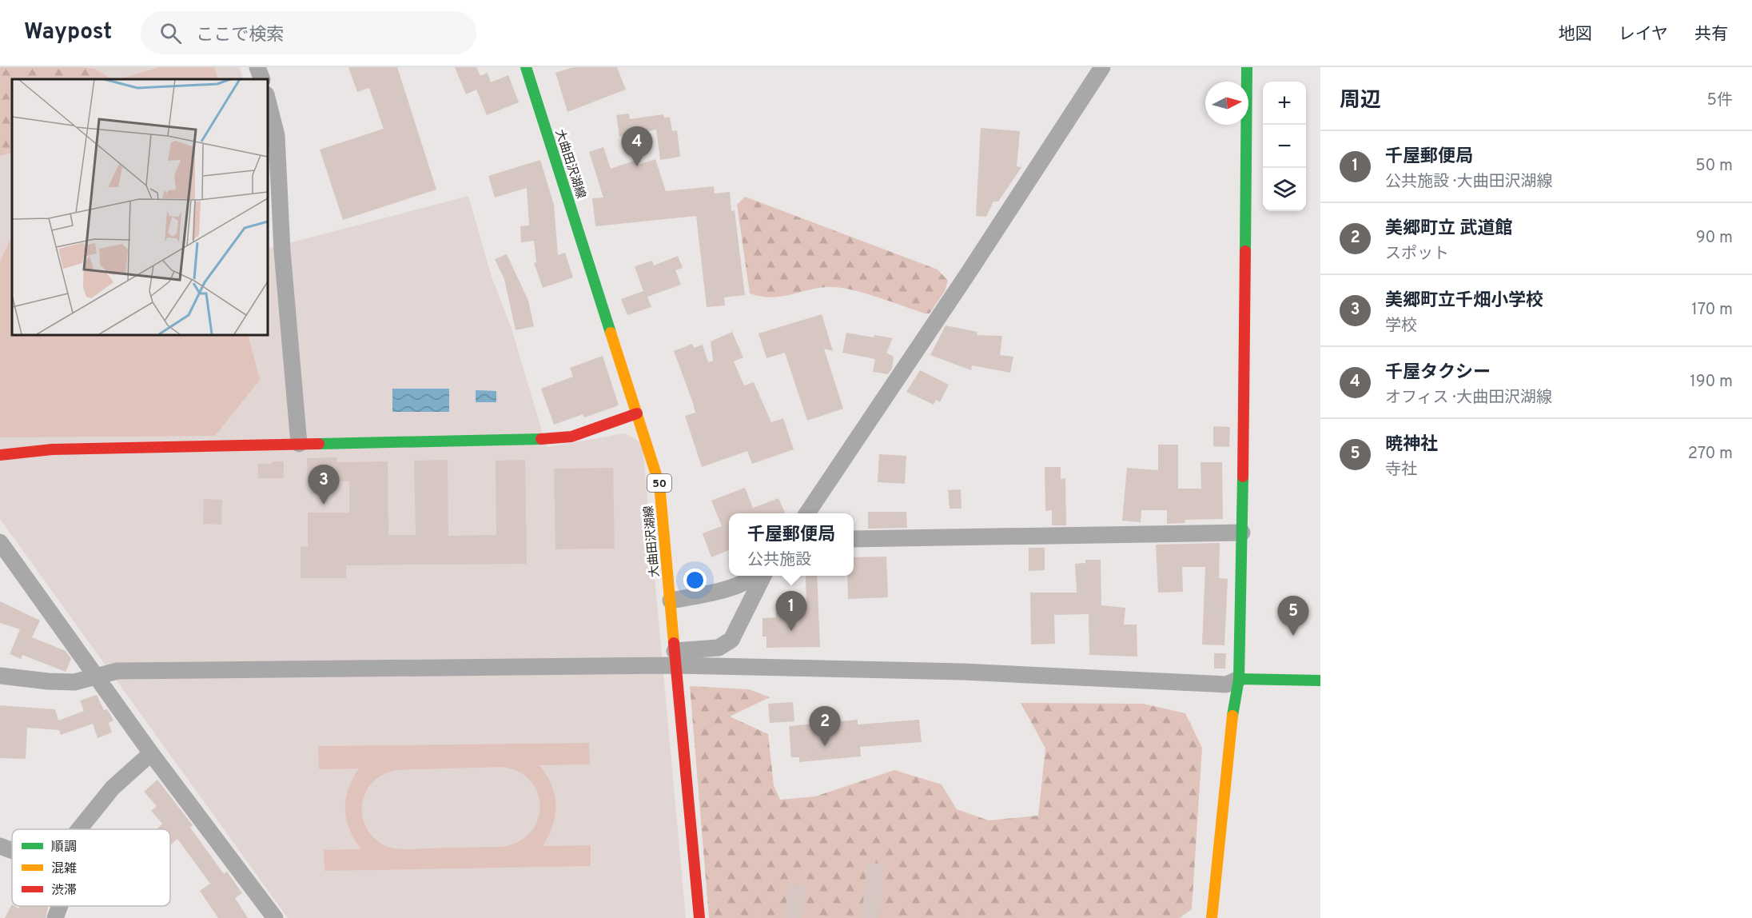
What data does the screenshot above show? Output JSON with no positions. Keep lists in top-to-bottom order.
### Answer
{
  "streets": {
    "street": ["大曲田沢湖線", "50"]
  },
  "legend": ["順調", "混雑", "渋滞"],
  "north": "right",
  "page": {
    "header": "Waypost",
    "search": "ここで検索",
    "nav": ["地図", "レイヤ", "共有"],
    "heading": ["周辺", "5件"],
    "map_buttons": ["+", "−"],
    "pins": [
      "4",
      "3",
      "1",
      "5",
      "2"
    ],
    "list": [
      {
        "mark": "1",
        "name": "千屋郵便局",
        "note": "公共施設 · 大曲田沢湖線",
        "value": "50 m"
      },
      {
        "mark": "2",
        "name": "美郷町立 武道館",
        "note": "スポット",
        "value": "90 m"
      },
      {
        "mark": "3",
        "name": "美郷町立千畑小学校",
        "note": "学校",
        "value": "170 m"
      },
      {
        "mark": "4",
        "name": "千屋タクシー",
        "note": "オフィス · 大曲田沢湖線",
        "value": "190 m"
      },
      {
        "mark": "5",
        "name": "暁神社",
        "note": "寺社",
        "value": "270 m"
      }
    ],
    "popup": ["千屋郵便局", "公共施設"]
  }
}
